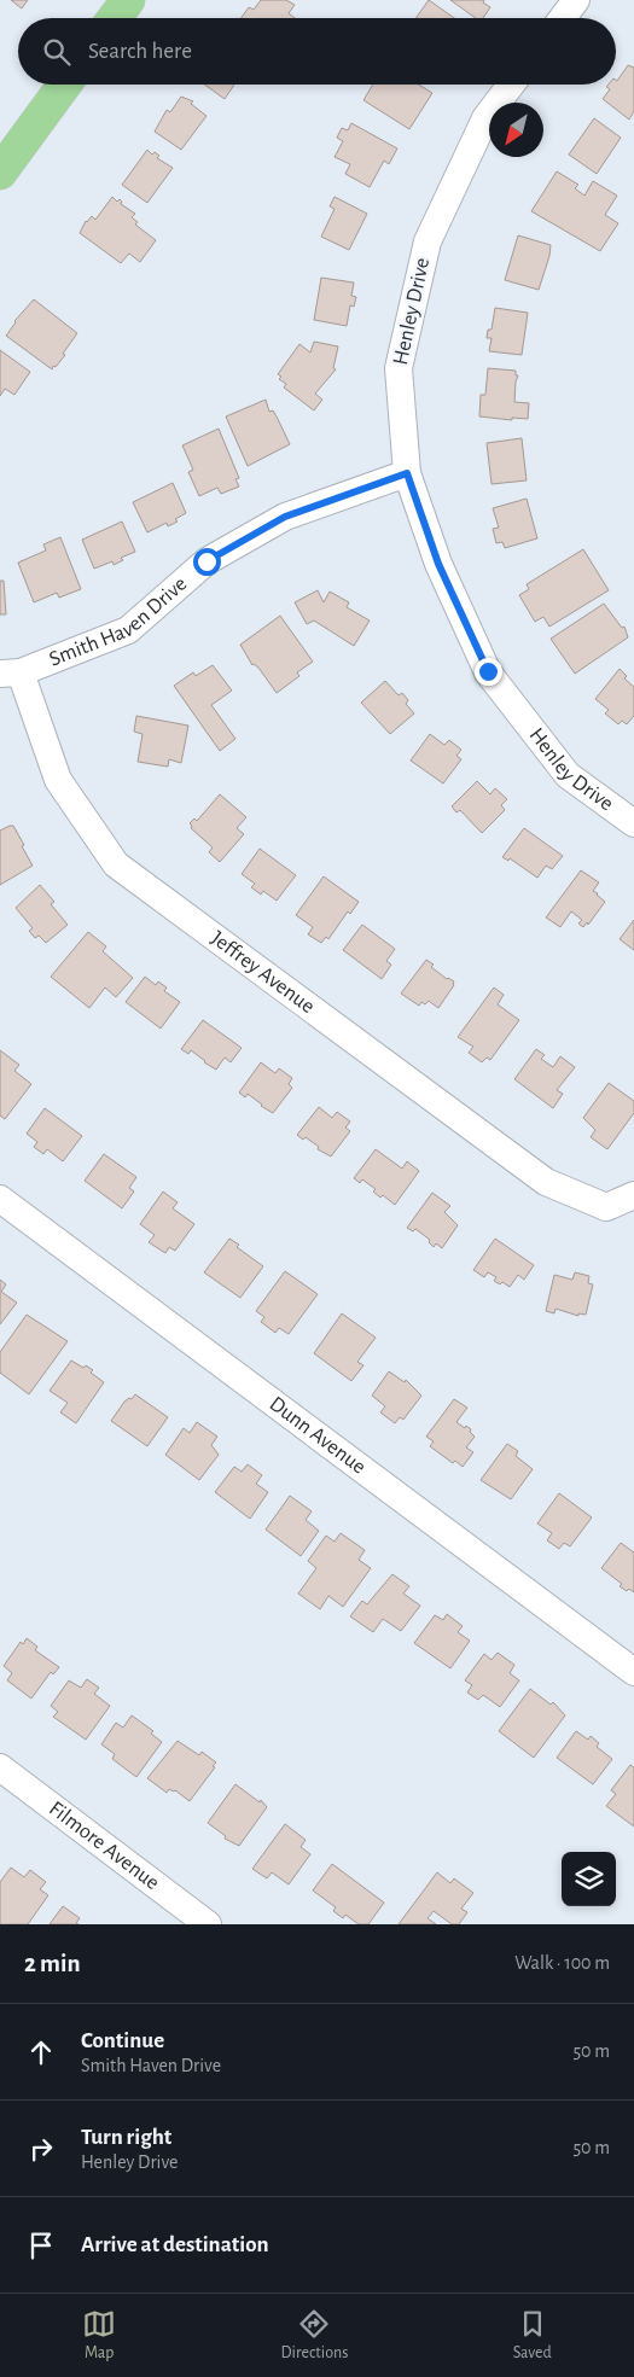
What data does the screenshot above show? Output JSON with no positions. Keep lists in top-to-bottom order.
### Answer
{
  "streets": {
    "street": [
      "Henley Drive",
      "Smith Haven Drive",
      "Jeffrey Avenue",
      "Dunn Avenue",
      "Filmore Avenue"
    ]
  },
  "crossings": [
    ["Henley Drive", "Smith Haven Drive"],
    ["Smith Haven Drive", "Jeffrey Avenue"]
  ],
  "north": "bottom left",
  "page": {
    "search": "Search here",
    "heading": ["2 min", "Walk · 100 m"],
    "list": [
      ["Continue", "Smith Haven Drive", "50 m"],
      ["Turn right", "Henley Drive", "50 m"],
      "Arrive at destination"
    ],
    "nav": ["Map", "Directions", "Saved"]
  }
}
